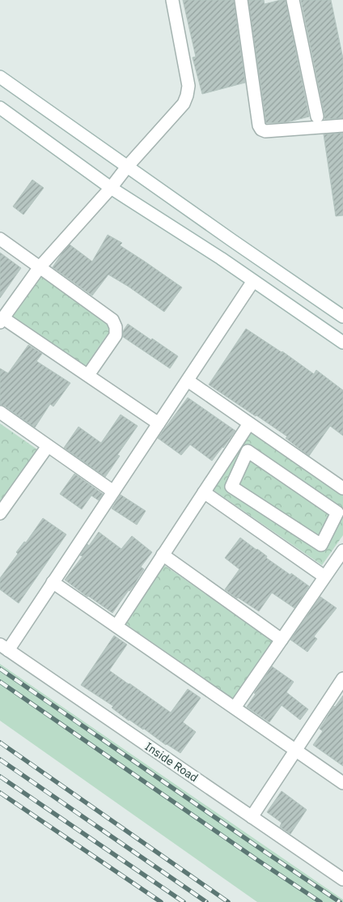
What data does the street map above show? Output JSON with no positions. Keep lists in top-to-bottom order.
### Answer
{
  "streets": {
    "street": ["Inside Road"]
  }
}
